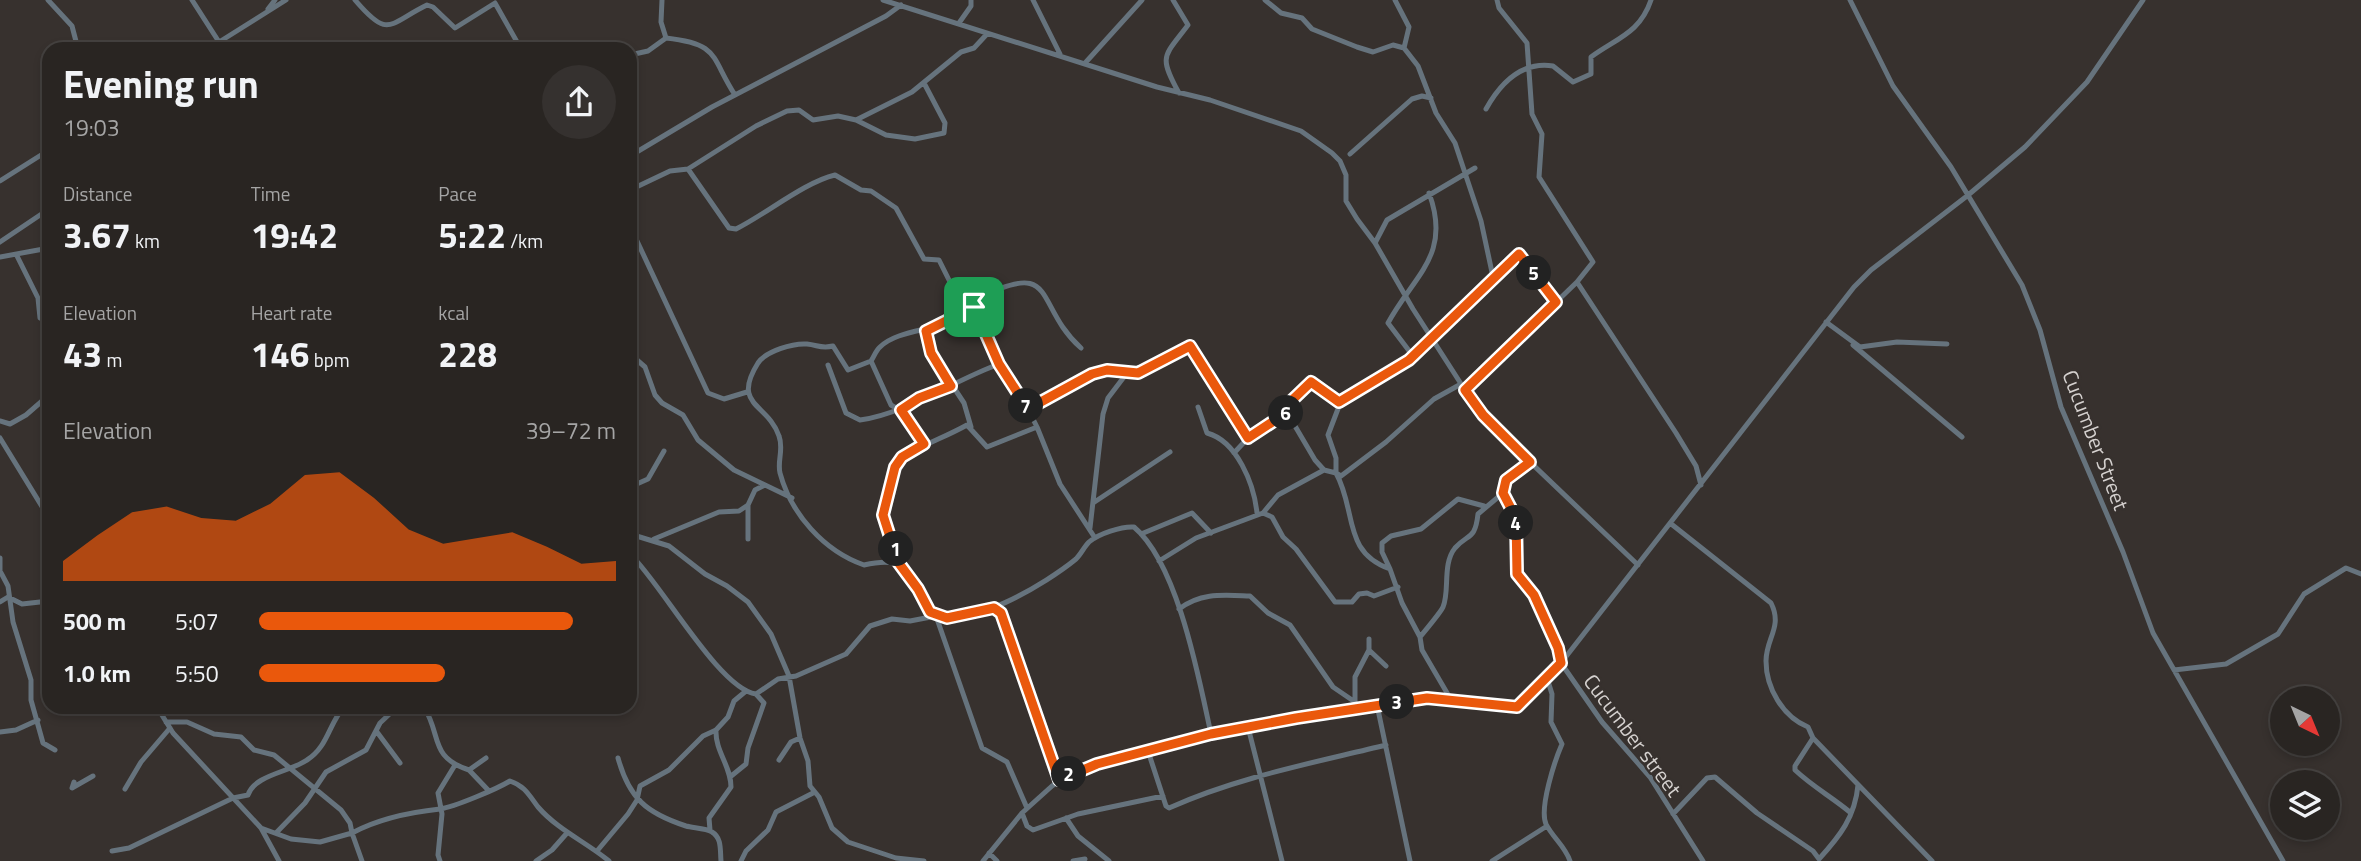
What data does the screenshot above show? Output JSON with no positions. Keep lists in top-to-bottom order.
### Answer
{
  "streets": {
    "street": ["Cucumber Street", "Cucumber street"]
  },
  "north": "bottom right",
  "page": {
    "heading": ["Evening run", "19:03"],
    "stats": [
      ["Distance", "3.67 km"],
      ["Time", "19:42"],
      ["Pace", "5:22 /km"],
      ["Elevation", "43 m"],
      ["Heart rate", "146 bpm"],
      ["kcal", "228"]
    ],
    "pins": [
      "5",
      "7",
      "6",
      "4",
      "1",
      "3",
      "2"
    ],
    "chart": ["Elevation", "39–72 m"],
    "list": [
      {
        "name": "500 m",
        "note": "5:07"
      },
      {
        "name": "1.0 km",
        "note": "5:50"
      }
    ]
  }
}
